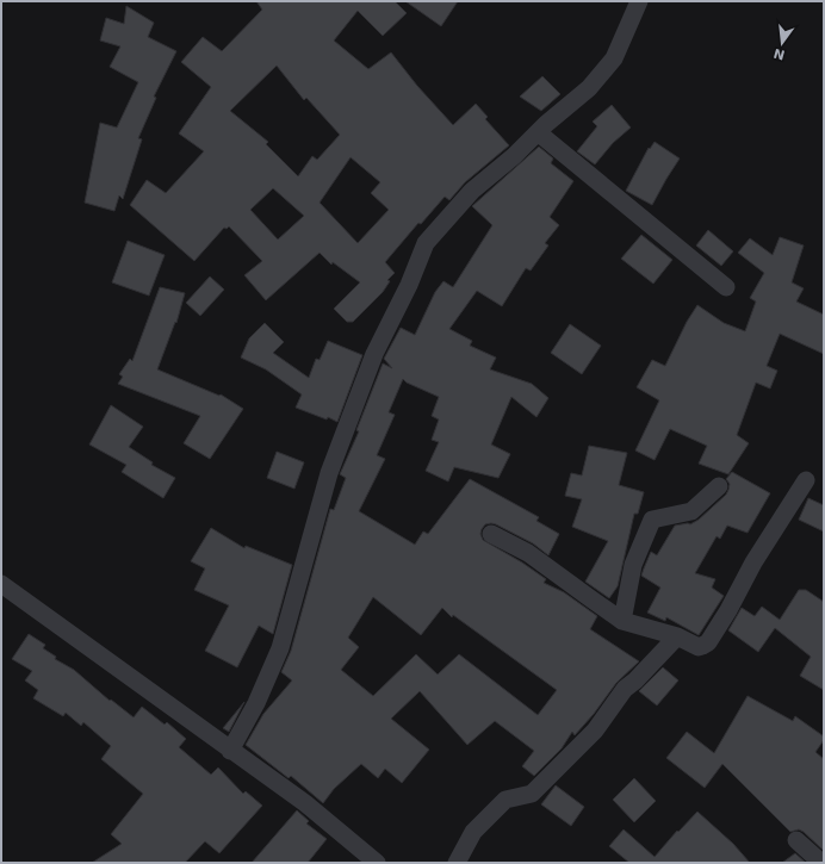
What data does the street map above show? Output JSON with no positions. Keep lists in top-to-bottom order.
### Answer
{
  "north": "bottom"
}
